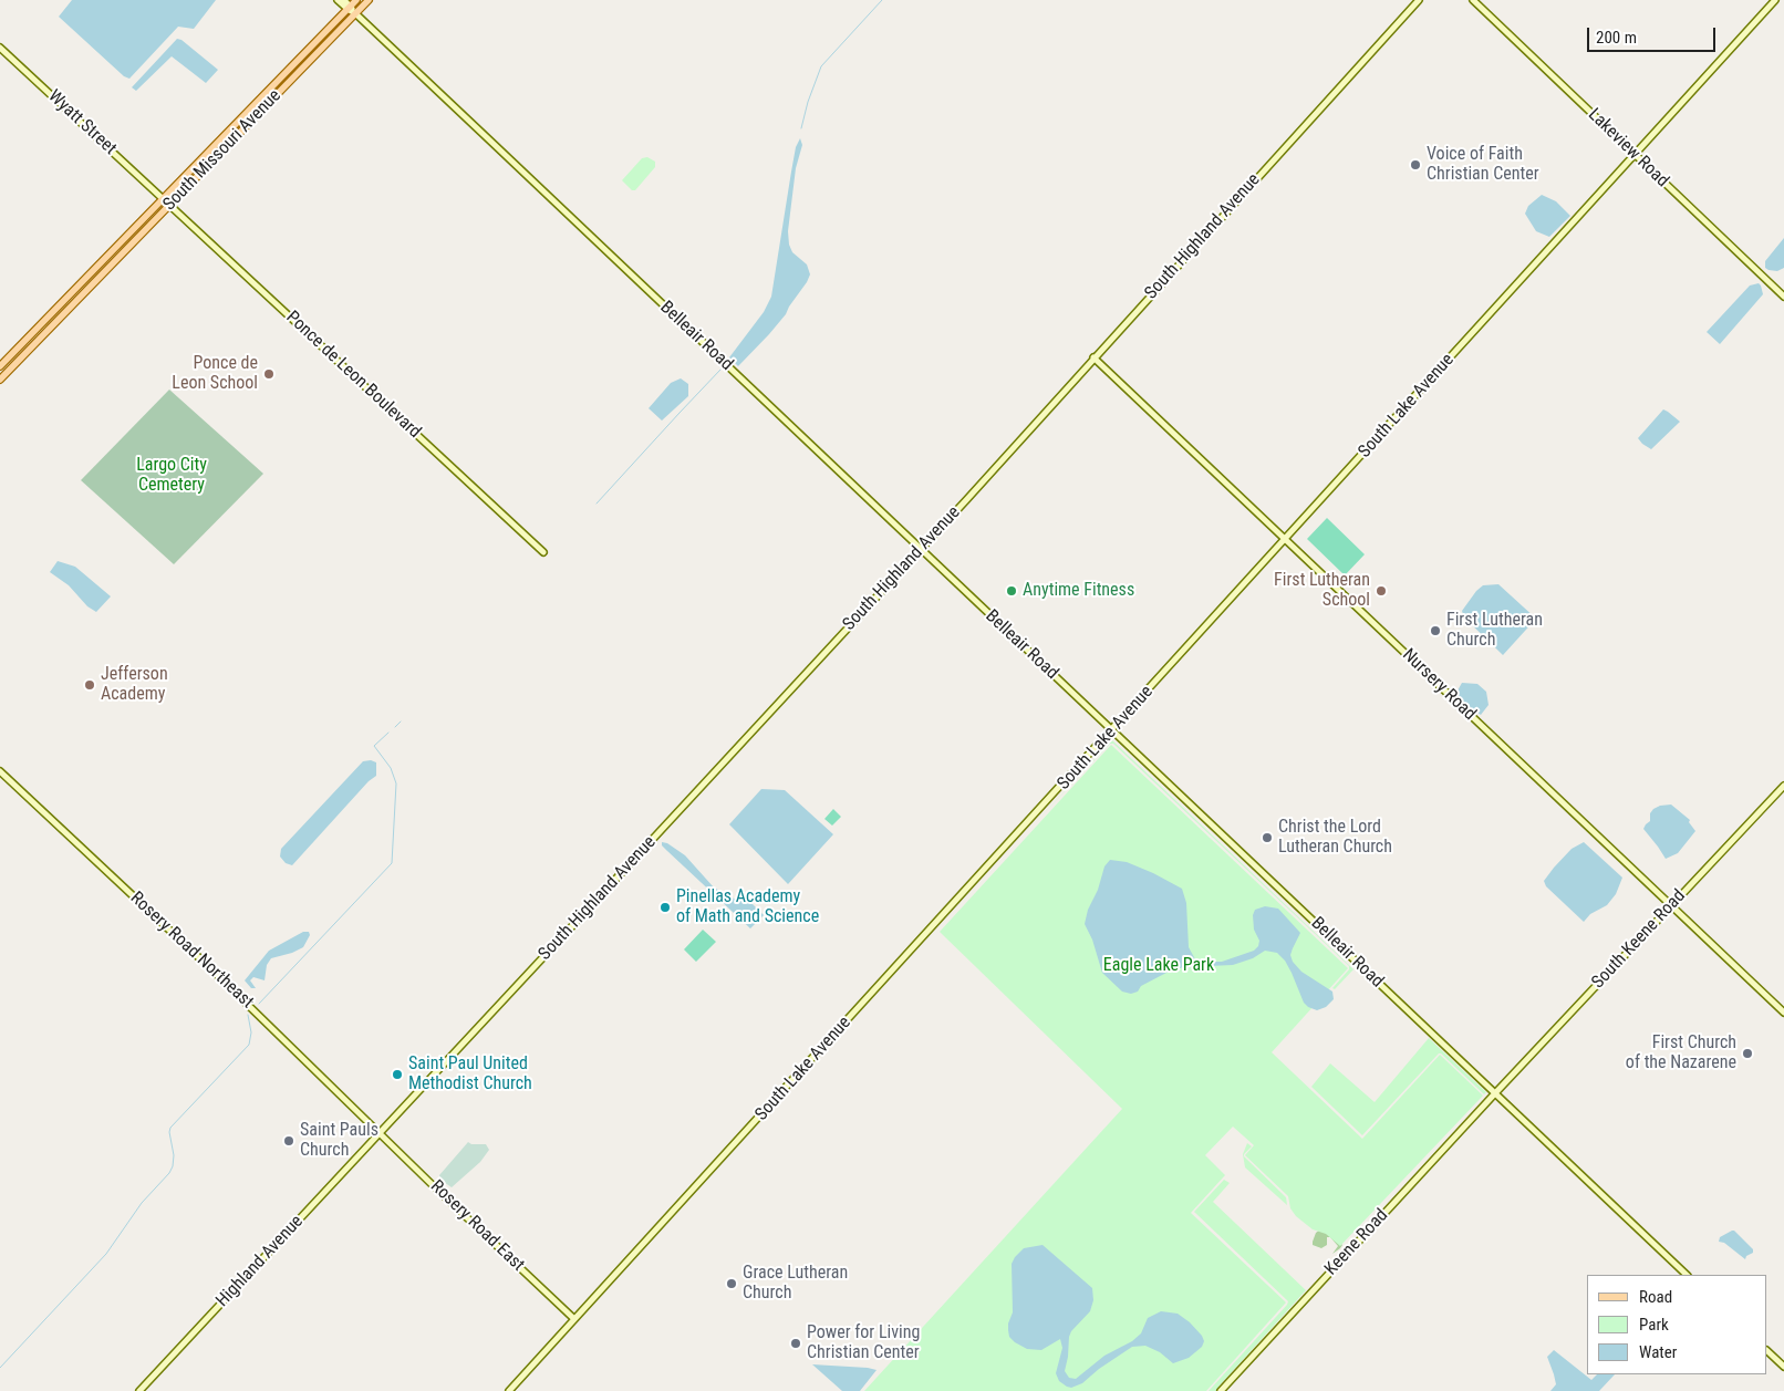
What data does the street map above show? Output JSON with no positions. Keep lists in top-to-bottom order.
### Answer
{
  "streets": {
    "main road": ["South Missouri Avenue"],
    "street": [
      "Wyatt Street",
      "Lakeview Road",
      "South Highland Avenue",
      "Belleair Road",
      "Ponce de Leon Boulevard",
      "South Lake Avenue",
      "Nursery Road",
      "South Keene Road",
      "Rosery Road Northeast",
      "Rosery Road East",
      "Keene Road",
      "Highland Avenue"
    ]
  },
  "crossings": [
    ["Wyatt Street", "South Missouri Avenue"],
    ["Wyatt Street", "Ponce de Leon Boulevard"],
    ["Lakeview Road", "South Lake Avenue"],
    ["South Missouri Avenue", "Belleair Road"],
    ["South Missouri Avenue", "Ponce de Leon Boulevard"],
    ["South Highland Avenue", "Belleair Road"],
    ["South Highland Avenue", "Nursery Road"],
    ["South Highland Avenue", "Rosery Road Northeast"],
    ["South Highland Avenue", "Rosery Road East"],
    ["South Highland Avenue", "Highland Avenue"],
    ["Belleair Road", "South Lake Avenue"],
    ["Belleair Road", "South Keene Road"],
    ["Belleair Road", "Keene Road"],
    ["South Lake Avenue", "Nursery Road"],
    ["South Lake Avenue", "Rosery Road East"],
    ["Nursery Road", "South Keene Road"],
    ["South Keene Road", "Keene Road"],
    ["Rosery Road Northeast", "Rosery Road East"],
    ["Rosery Road Northeast", "Highland Avenue"],
    ["Rosery Road East", "Highland Avenue"]
  ],
  "parks": ["Largo City Cemetery", "Eagle Lake Park"],
  "places": [
    "Voice of Faith Christian Center",
    "Ponce de Leon School",
    "Anytime Fitness",
    "First Lutheran School",
    "First Lutheran Church",
    "Jefferson Academy",
    "Christ the Lord Lutheran Church",
    "Pinellas Academy of Math and Science",
    "First Church of the Nazarene",
    "Saint Paul United Methodist Church",
    "Saint Pauls Church",
    "Grace Lutheran Church",
    "Power for Living Christian Center"
  ],
  "legend": ["Road", "Park", "Water"],
  "scale_bar": "200 m"
}
